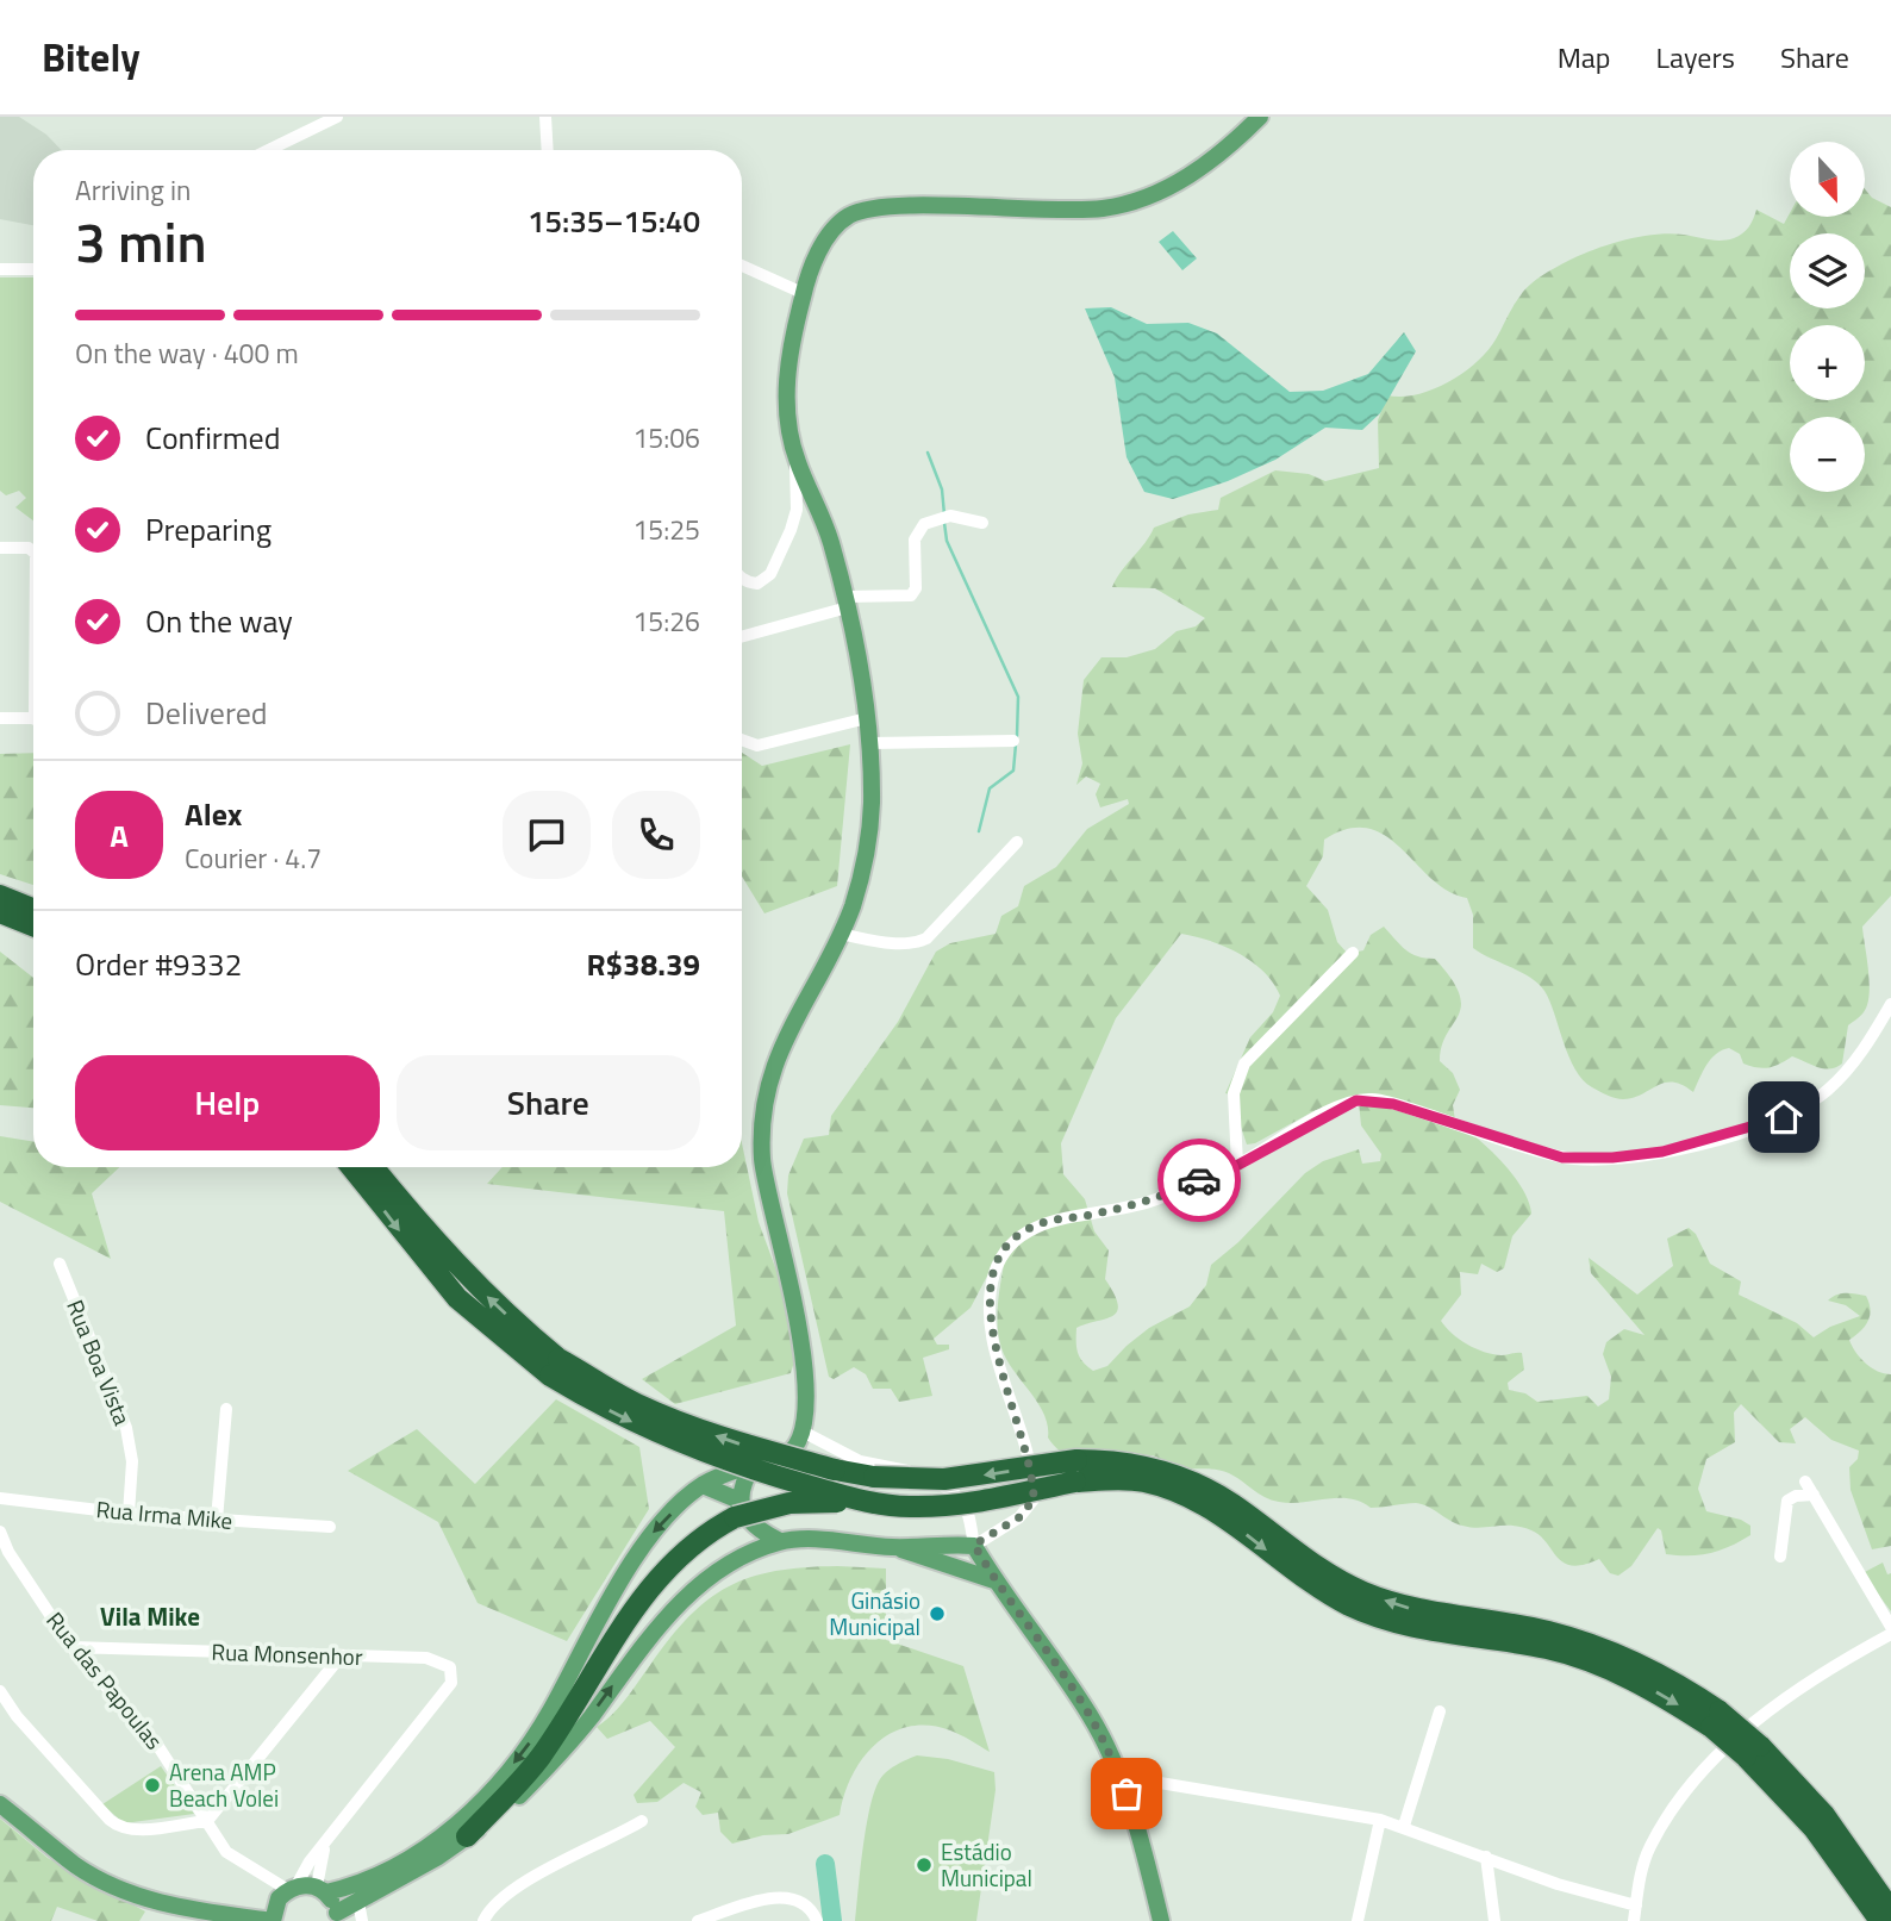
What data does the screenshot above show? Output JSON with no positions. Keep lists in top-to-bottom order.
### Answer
{
  "streets": {
    "street": [
      "Rua Boa Vista",
      "Rua Irma Mike",
      "Rua Monsenhor",
      "Rua das Papoulas"
    ]
  },
  "crossings": [
    ["Rua Boa Vista", "Rua Irma Mike"],
    ["Rua Monsenhor", "Rua das Papoulas"]
  ],
  "districts": ["Vila Mike"],
  "places": ["Ginásio Municipal", "Arena AMP Beach Volei", "Estádio Municipal"],
  "north": "bottom",
  "page": {
    "header": "Bitely",
    "nav": ["Map", "Layers", "Share"],
    "map_buttons": ["+", "−"],
    "heading": ["3 min", "Arriving in", "15:35–15:40"],
    "panel": [
      "Alex",
      "Courier · 4.7",
      "Order #9332",
      "R$38.39"
    ],
    "bar": "On the way · 400 m",
    "list": [
      ["Confirmed", "15:06"],
      ["Preparing", "15:25"],
      ["On the way", "15:26"],
      "Delivered"
    ],
    "round": "A",
    "buttons": ["Help", "Share"]
  }
}
